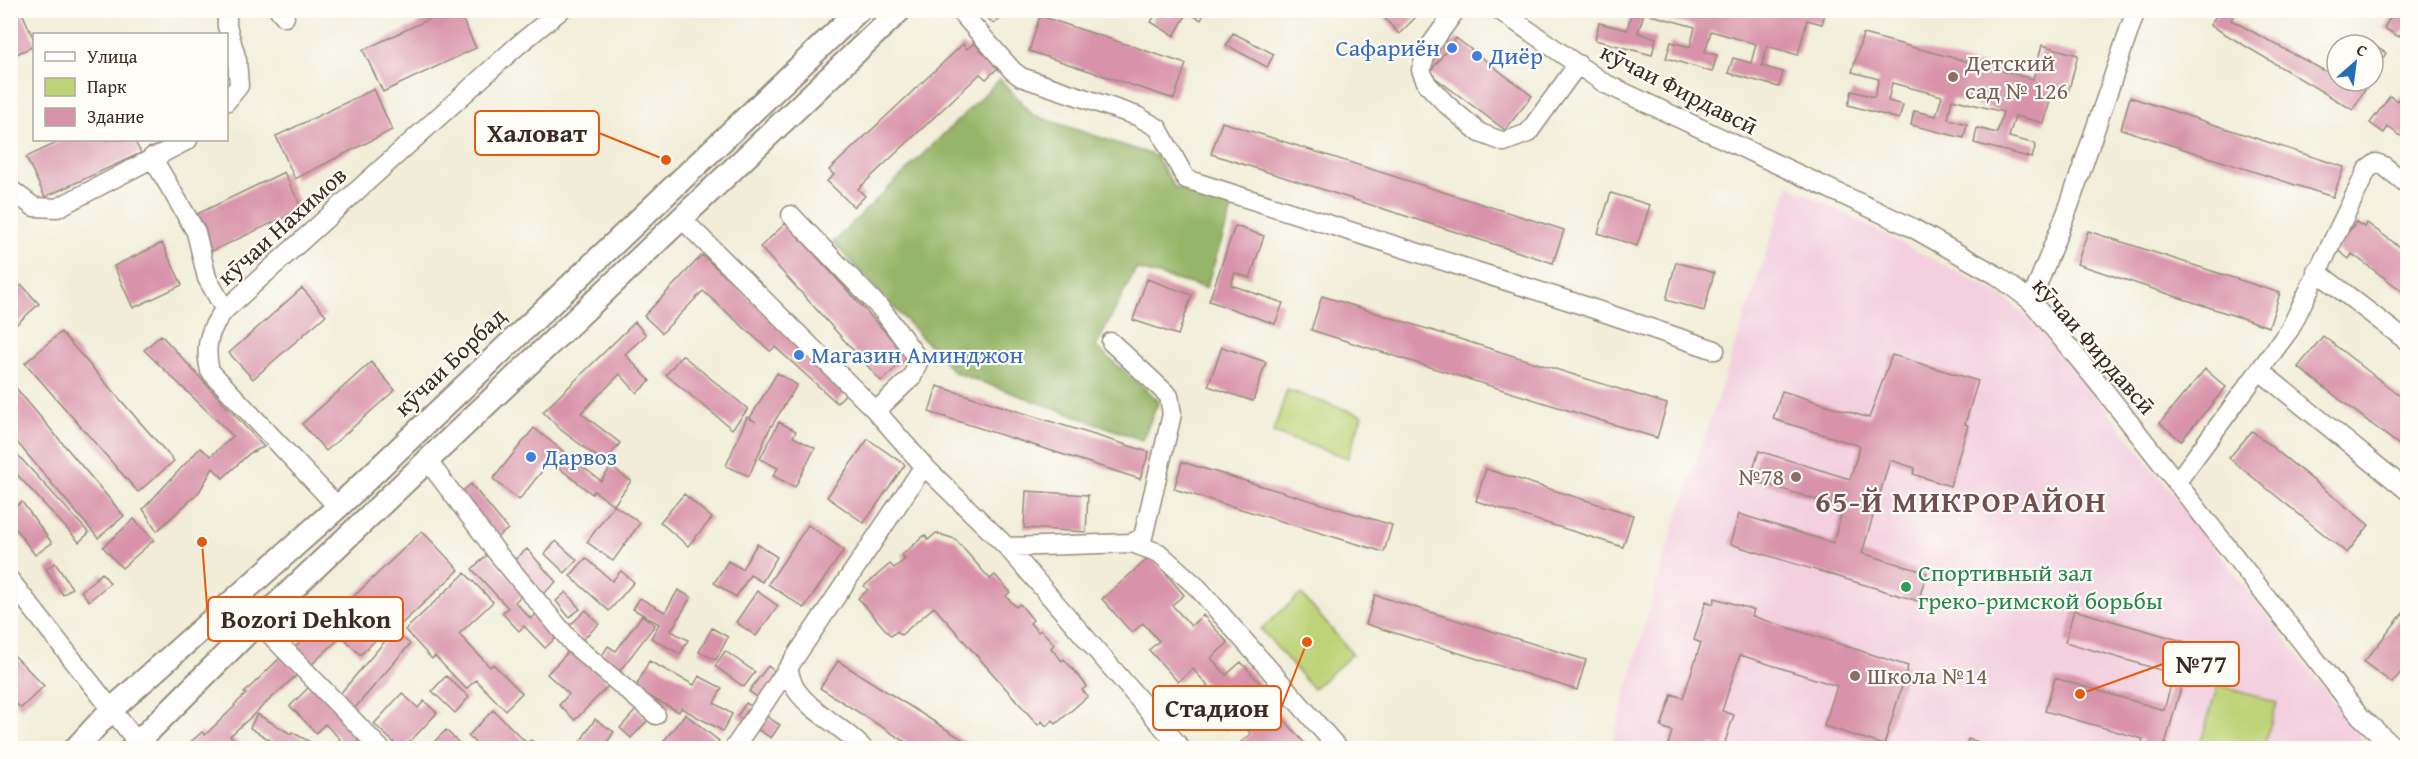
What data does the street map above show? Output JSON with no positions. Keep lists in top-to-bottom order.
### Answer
{
  "streets": {
    "main road": ["кӯчаи Борбад"],
    "street": ["кӯчаи Фирдавсӣ", "кӯчаи Нахимов"]
  },
  "crossings": [
    ["кӯчаи Нахимов", "кӯчаи Борбад"]
  ],
  "districts": ["65-Й МИКРОРАЙОН"],
  "places": [
    "Сафариëн",
    "Диëр",
    "Детский сад № 126",
    "Халоват",
    "Магазин Аминджон",
    "Дарвоз",
    "№78",
    "Bozori Dehkon",
    "Спортивный зал греко-римской борьбы",
    "Стадион",
    "Школа №14",
    "№77"
  ],
  "legend": ["Улица", "Парк", "Здание"],
  "north": "top right"
}
